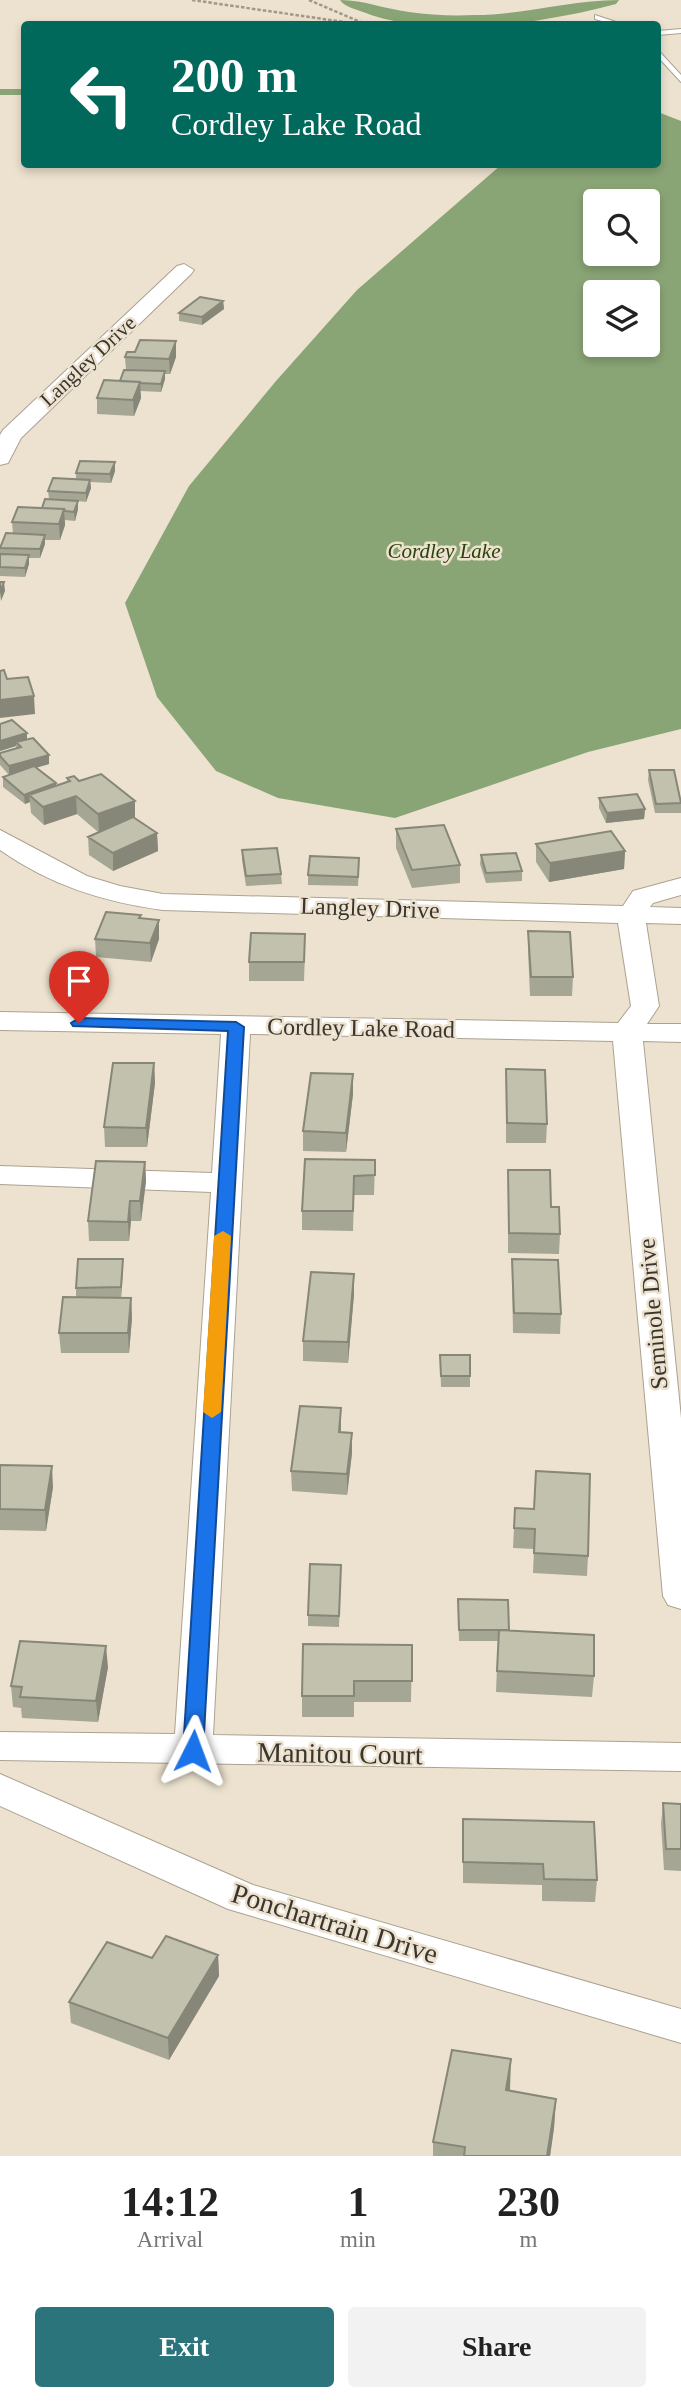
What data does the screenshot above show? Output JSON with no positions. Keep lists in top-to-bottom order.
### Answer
{
  "streets": {
    "street": [
      "Langley Drive",
      "Cordley Lake Road",
      "Seminole Drive",
      "Manitou Court",
      "Ponchartrain Drive"
    ]
  },
  "crossings": [
    ["Cordley Lake Road", "Seminole Drive"]
  ],
  "water": ["Cordley Lake"],
  "page": {
    "turn": ["200 m", "Cordley Lake Road"],
    "eta": [
      "14:12",
      "Arrival",
      "1",
      "min",
      "230",
      "m"
    ],
    "buttons": ["Exit", "Share"]
  }
}
